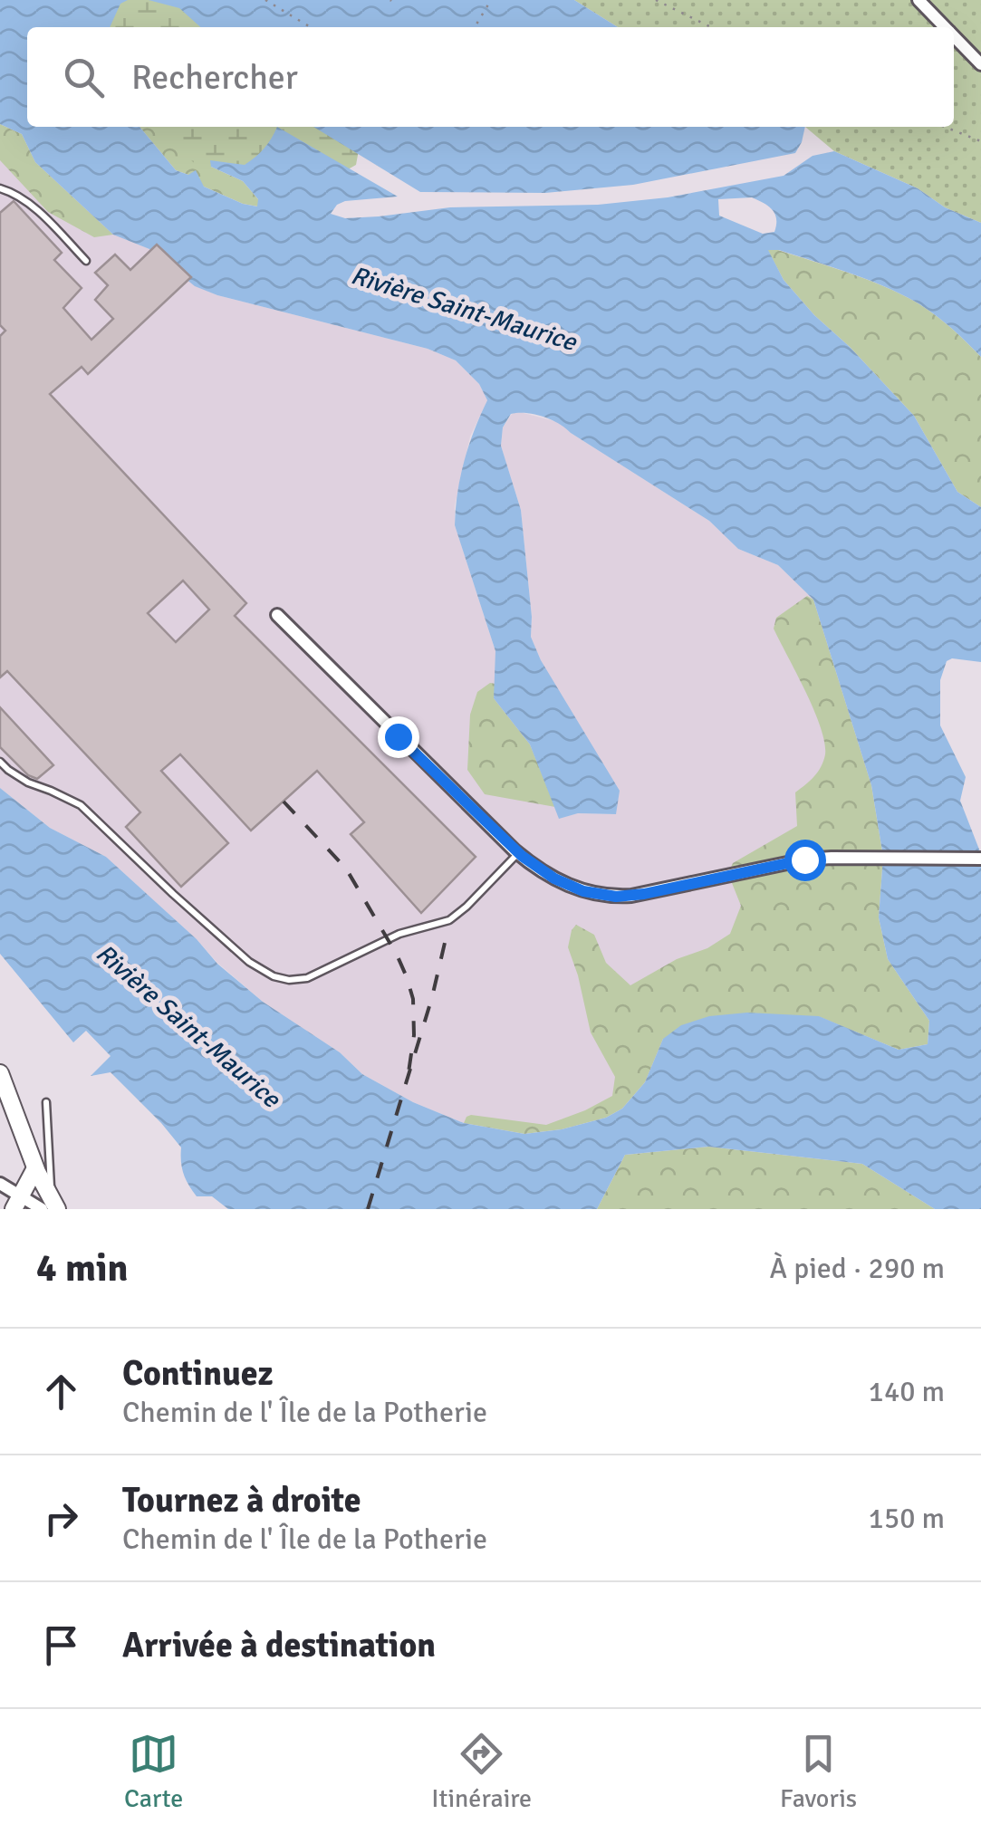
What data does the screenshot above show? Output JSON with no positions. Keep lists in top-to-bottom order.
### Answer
{
  "water": ["Rivière Saint-Maurice"],
  "page": {
    "search": "Rechercher",
    "heading": ["4 min", "À pied · 290 m"],
    "list": [
      ["Continuez", "Chemin de l' Île de la Potherie", "140 m"],
      ["Tournez à droite", "Chemin de l' Île de la Potherie", "150 m"],
      "Arrivée à destination"
    ],
    "nav": ["Carte", "Itinéraire", "Favoris"]
  }
}
